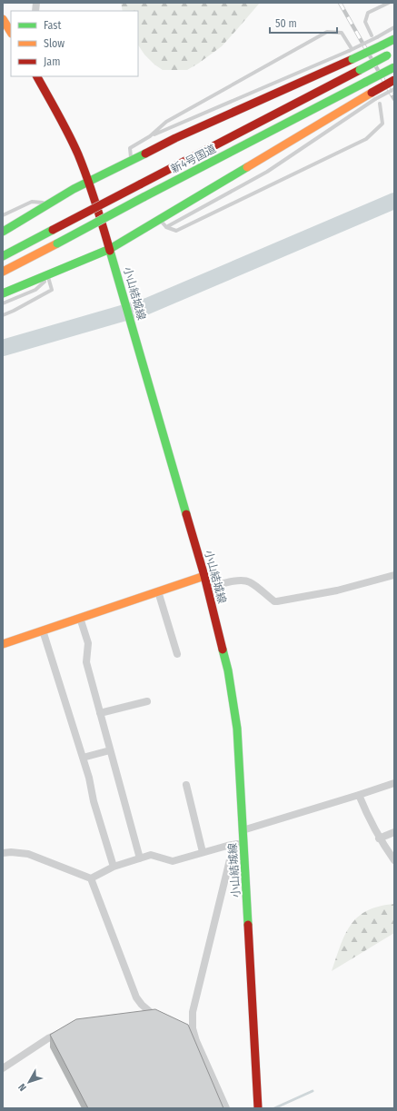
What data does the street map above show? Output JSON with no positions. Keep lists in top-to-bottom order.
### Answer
{
  "streets": {
    "main road": ["新4号国道", "小山結城線"]
  },
  "legend": ["Fast", "Slow", "Jam"],
  "scale_bar": "50 m",
  "north": "bottom left"
}
